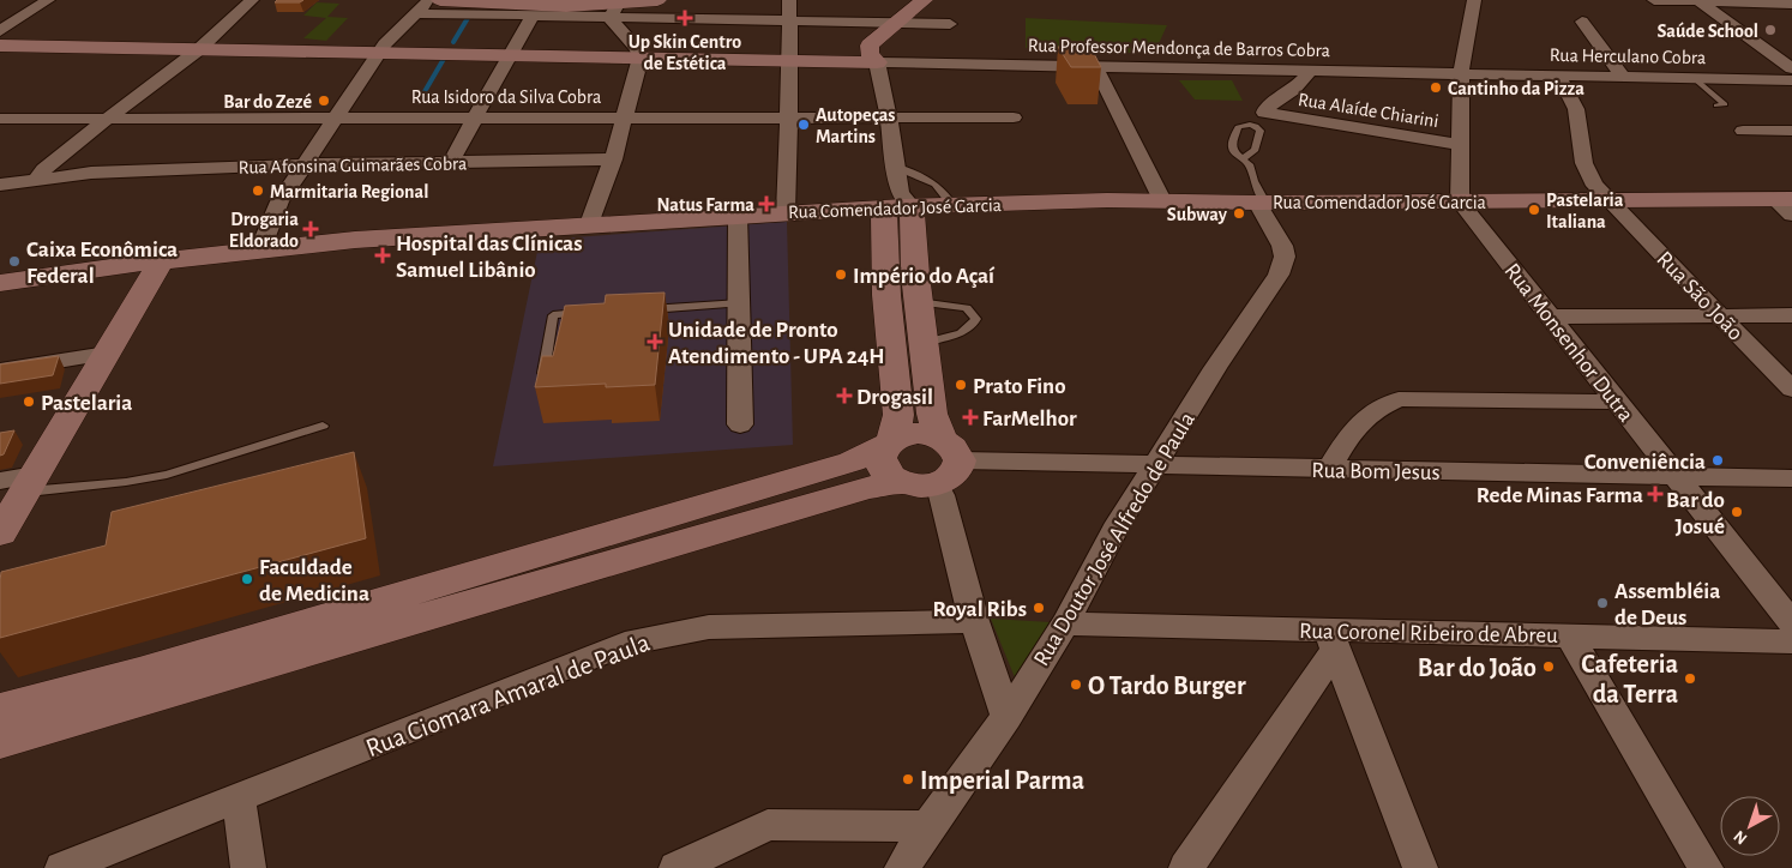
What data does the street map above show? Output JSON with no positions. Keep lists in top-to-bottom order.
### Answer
{
  "streets": {
    "street": [
      "Rua Professor Mendonça de Barros Cobra",
      "Rua Herculano Cobra",
      "Rua Isidoro da Silva Cobra",
      "Rua Alaíde Chiarini",
      "Rua Afonsina Guimarães Cobra",
      "Rua Comendador José Garcia",
      "Rua São João",
      "Rua Monsenhor Dutra",
      "Rua Bom Jesus",
      "Rua Doutor José Alfredo de Paula",
      "Rua Coronel Ribeiro de Abreu",
      "Rua Ciomara Amaral de Paula"
    ]
  },
  "crossings": [
    ["Rua Professor Mendonça de Barros Cobra", "Rua Herculano Cobra"],
    ["Rua Professor Mendonça de Barros Cobra", "Rua Alaíde Chiarini"],
    ["Rua Herculano Cobra", "Rua São João"],
    ["Rua Comendador José Garcia", "Rua São João"],
    ["Rua Comendador José Garcia", "Rua Monsenhor Dutra"],
    ["Rua Comendador José Garcia", "Rua Doutor José Alfredo de Paula"],
    ["Rua Monsenhor Dutra", "Rua Bom Jesus"],
    ["Rua Bom Jesus", "Rua Doutor José Alfredo de Paula"],
    ["Rua Doutor José Alfredo de Paula", "Rua Coronel Ribeiro de Abreu"]
  ],
  "places": {
    "health": [
      "Up Skin Centro de Estética",
      "Natus Farma",
      "Drogaria Eldorado",
      "Hospital das Clínicas Samuel Libânio",
      "Unidade de Pronto Atendimento - UPA 24H",
      "Drogasil",
      "FarMelhor",
      "Rede Minas Farma"
    ],
    "other": [
      "Saúde School",
      "Cantinho da Pizza",
      "Bar do Zezé",
      "Autopeças Martins",
      "Marmitaria Regional",
      "Pastelaria Italiana",
      "Subway",
      "Caixa Econômica Federal",
      "Império do Açaí",
      "Prato Fino",
      "Pastelaria",
      "Conveniência",
      "Bar do Josué",
      "Faculdade de Medicina",
      "Assembléia de Deus",
      "Royal Ribs",
      "Bar do João",
      "Cafeteria da Terra",
      "O Tardo Burger",
      "Imperial Parma"
    ]
  },
  "north": "bottom left"
}
